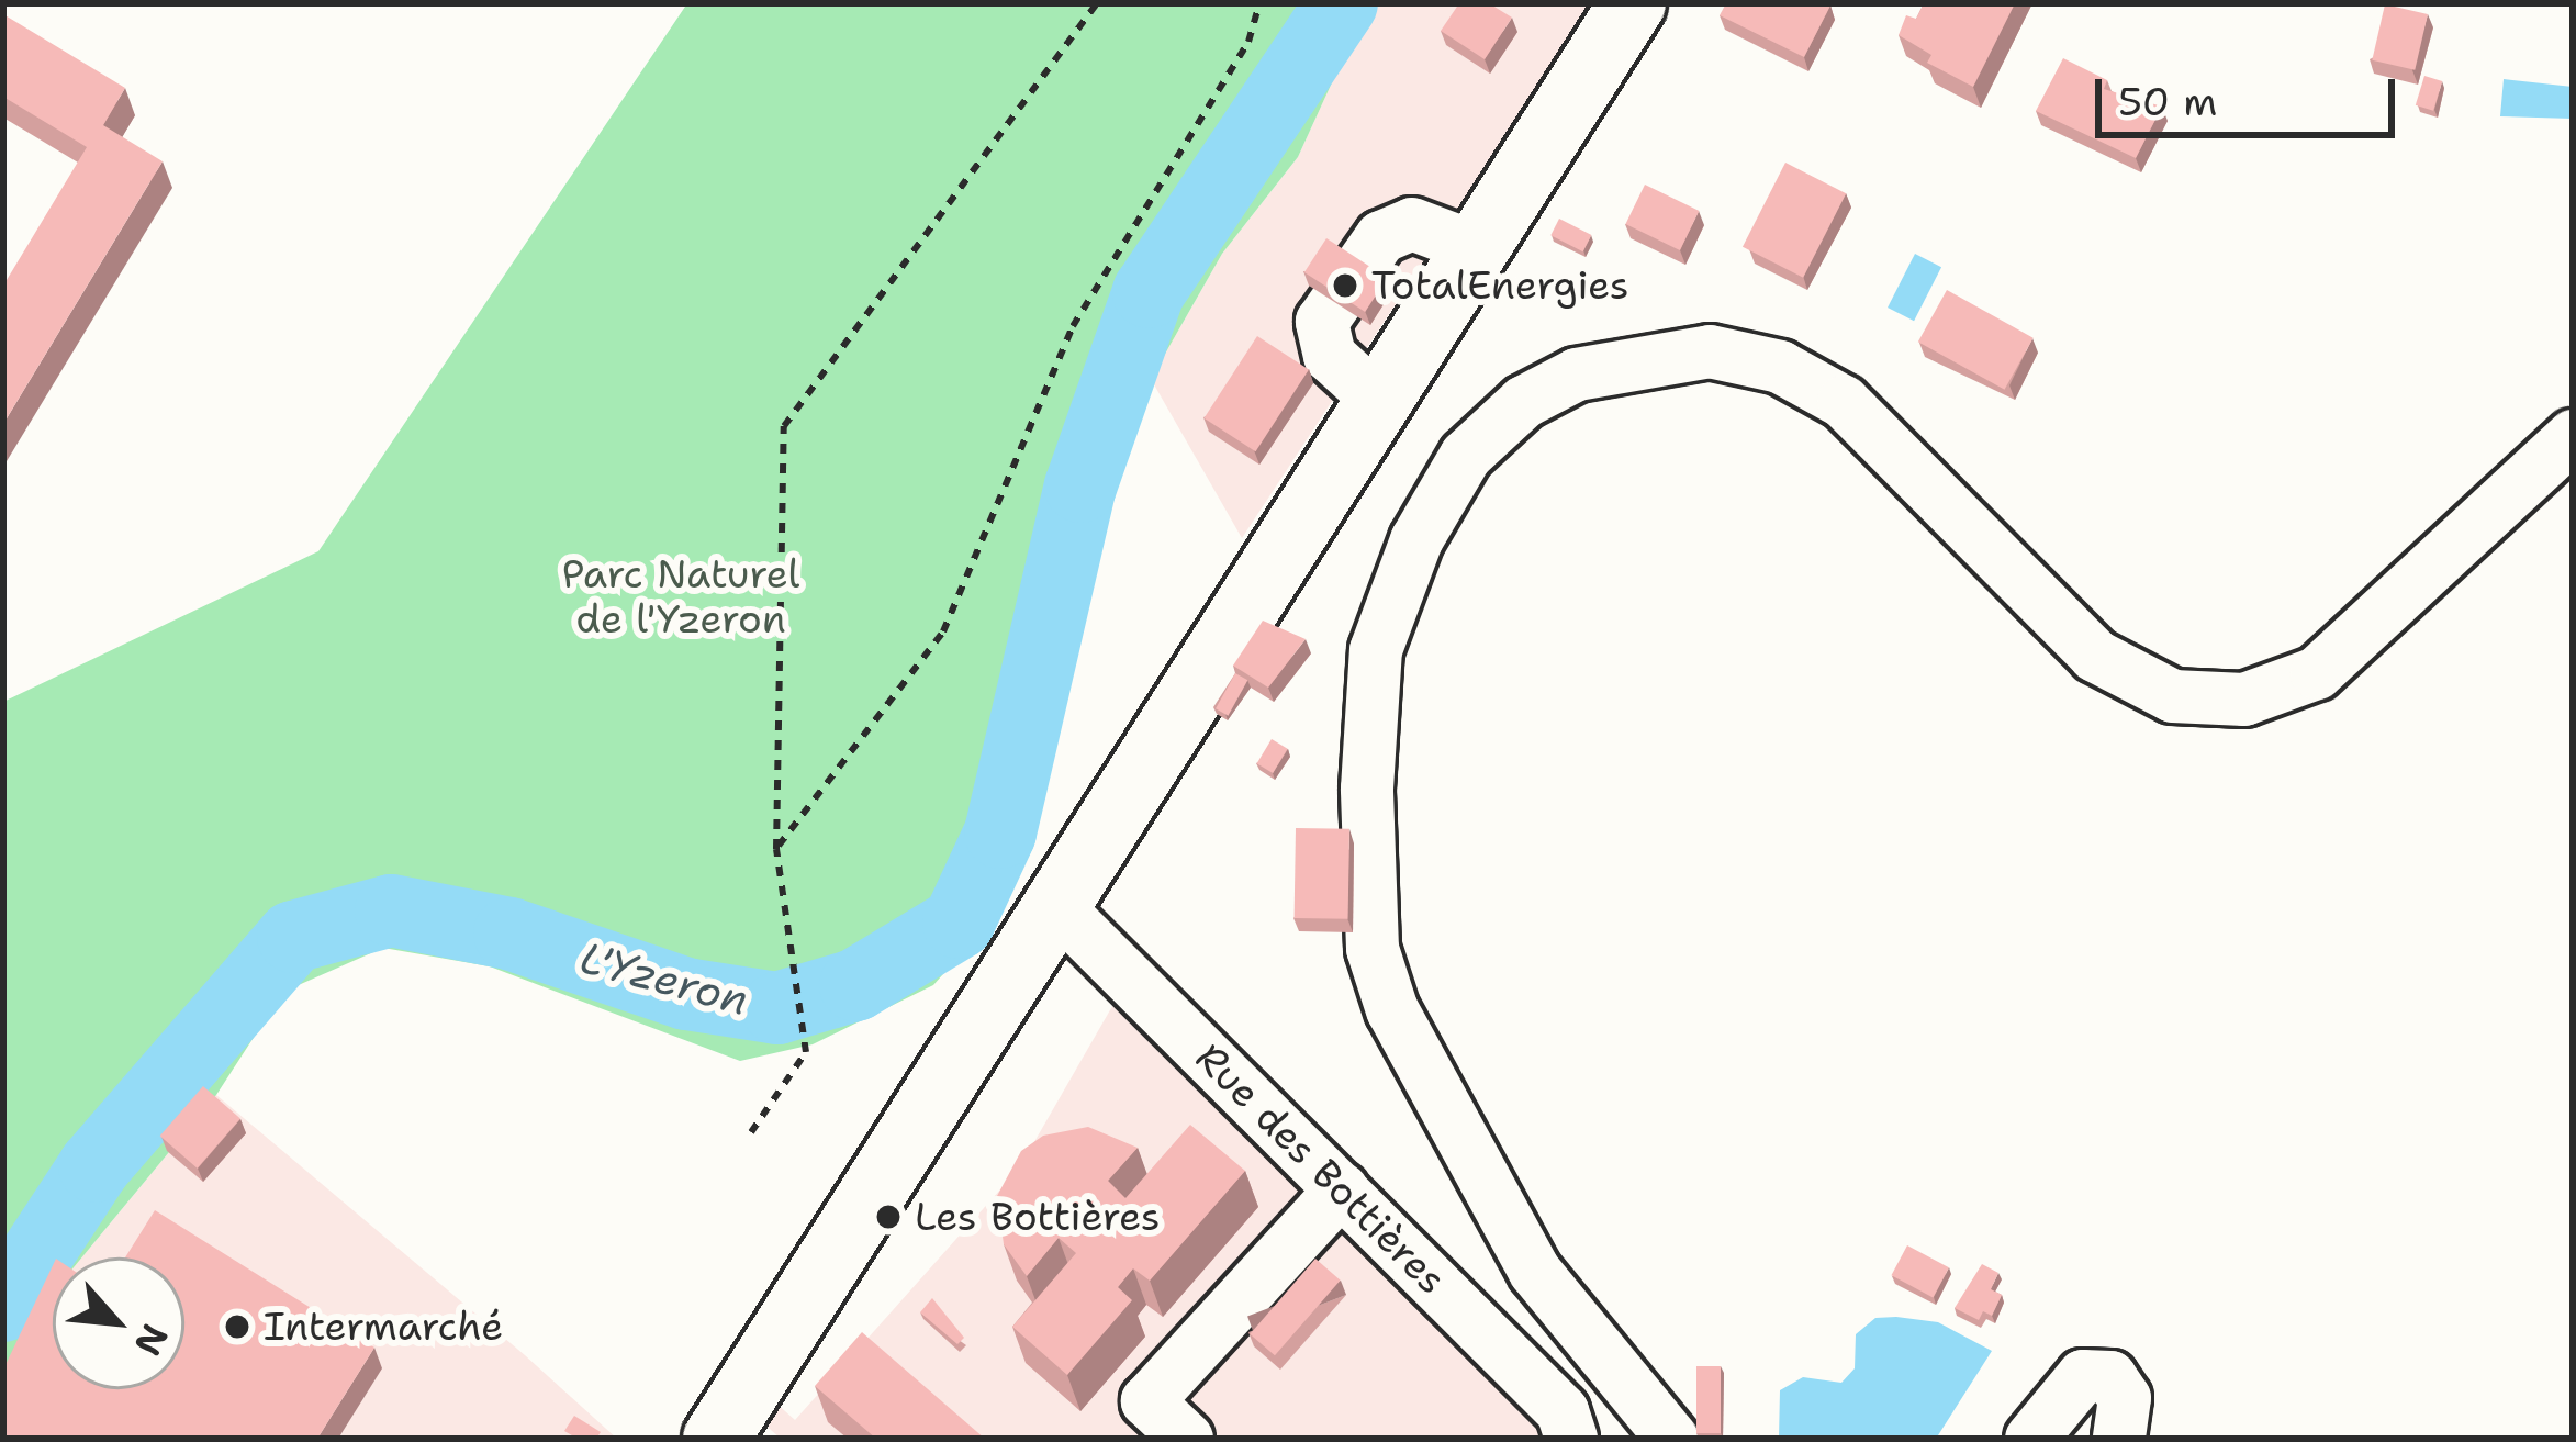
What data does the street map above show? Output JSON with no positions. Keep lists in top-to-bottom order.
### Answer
{
  "streets": {
    "street": ["Rue des Bottières"]
  },
  "water": ["L'Yzeron"],
  "parks": ["Parc Naturel de l'Yzeron"],
  "places": ["TotalEnergies", "Les Bottières", "Intermarché"],
  "scale_bar": "50 m",
  "north": "bottom right"
}
